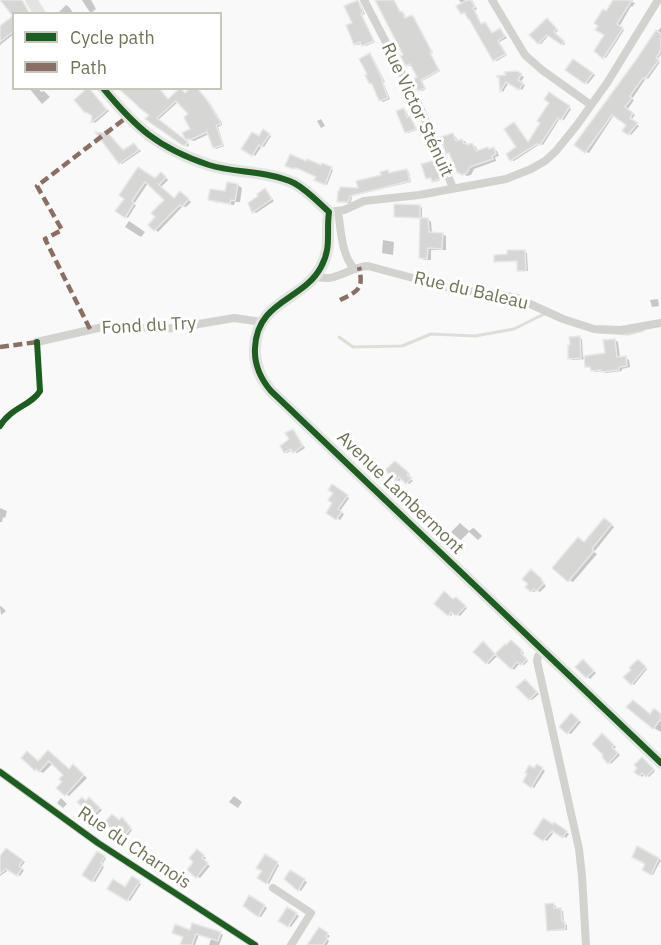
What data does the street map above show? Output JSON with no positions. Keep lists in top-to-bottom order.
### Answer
{
  "streets": {
    "street": [
      "Rue Victor Sténuit",
      "Rue du Baleau",
      "Fond du Try",
      "Avenue Lambermont",
      "Rue du Charnois"
    ]
  },
  "crossings": [
    ["Fond du Try", "Avenue Lambermont"]
  ],
  "legend": ["Cycle path", "Path"]
}
